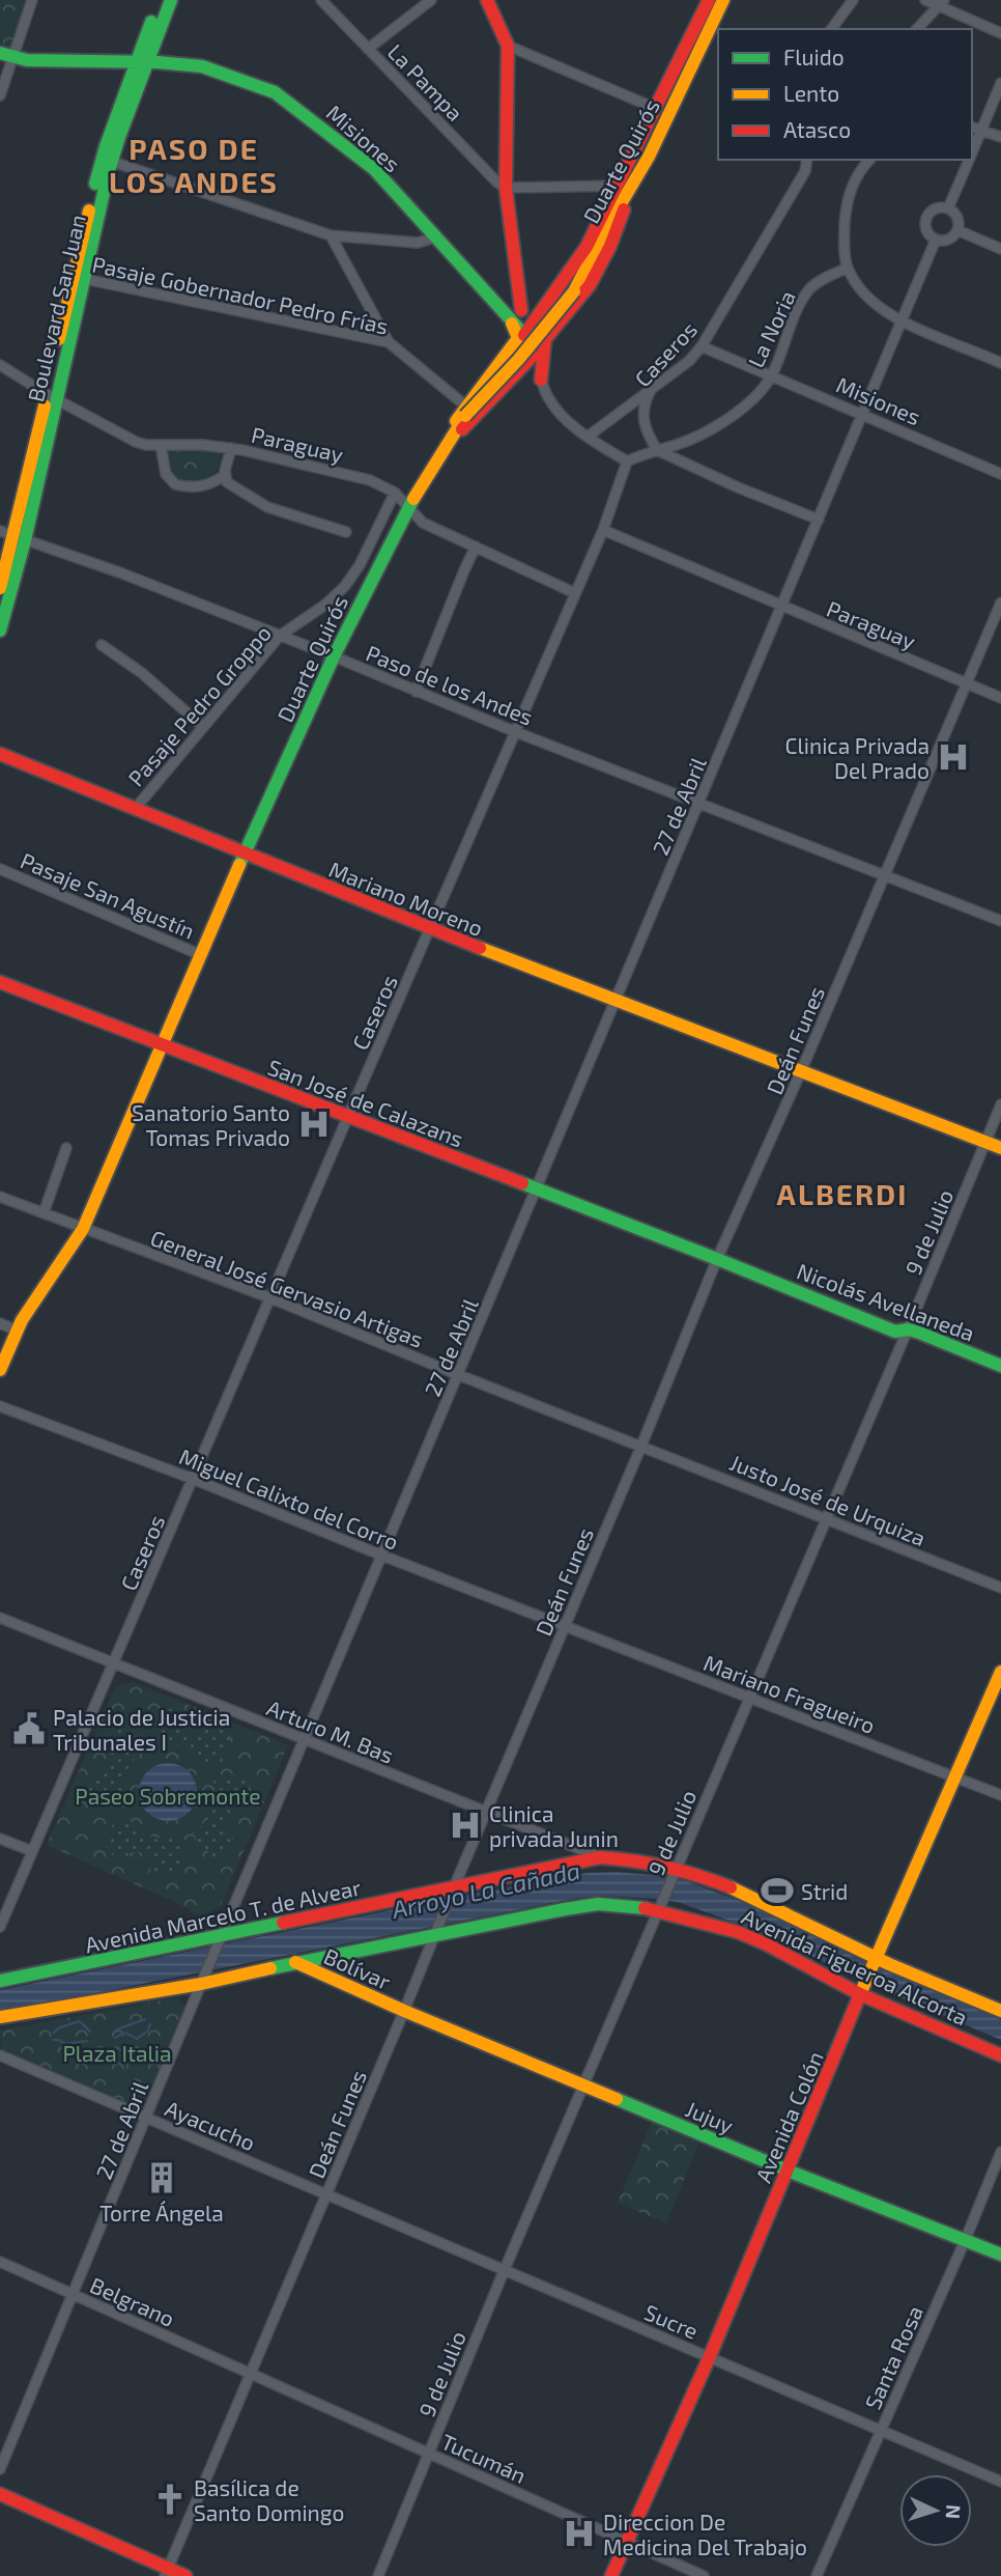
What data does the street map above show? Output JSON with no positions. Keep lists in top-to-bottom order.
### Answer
{
  "streets": {
    "main road": [
      "Misiones",
      "Duarte Quirós",
      "Boulevard San Juan",
      "Mariano Moreno",
      "San José de Calazans",
      "Nicolás Avellaneda",
      "Avenida Marcelo T. de Alvear",
      "Avenida Figueroa Alcorta",
      "Bolívar",
      "Jujuy",
      "Avenida Colón"
    ],
    "street": [
      "La Pampa",
      "Pasaje Gobernador Pedro Frías",
      "La Noria",
      "Caseros",
      "Paraguay",
      "Paso de los Andes",
      "Pasaje Pedro Groppo",
      "27 de Abril",
      "Pasaje San Agustín",
      "Deán Funes",
      "9 de Julio",
      "General José Gervasio Artigas",
      "Miguel Calixto del Corro",
      "Justo José de Urquiza",
      "Mariano Fragueiro",
      "Arturo M. Bas",
      "Ayacucho",
      "Belgrano",
      "Sucre",
      "Santa Rosa",
      "Tucumán"
    ]
  },
  "crossings": [
    ["Misiones", "Duarte Quirós"],
    ["Misiones", "Boulevard San Juan"],
    ["Misiones", "La Noria"],
    ["Misiones", "Caseros"],
    ["Misiones", "27 de Abril"],
    ["Duarte Quirós", "Pasaje Gobernador Pedro Frías"],
    ["Duarte Quirós", "Paraguay"],
    ["Duarte Quirós", "Paso de los Andes"],
    ["Duarte Quirós", "Pasaje San Agustín"],
    ["Duarte Quirós", "Mariano Moreno"],
    ["Duarte Quirós", "San José de Calazans"],
    ["Duarte Quirós", "General José Gervasio Artigas"],
    ["Pasaje Gobernador Pedro Frías", "Boulevard San Juan"],
    ["Boulevard San Juan", "Paraguay"],
    ["Boulevard San Juan", "Paso de los Andes"],
    ["La Noria", "Caseros"],
    ["Caseros", "Paraguay"],
    ["Caseros", "Paso de los Andes"],
    ["Caseros", "Mariano Moreno"],
    ["Caseros", "San José de Calazans"],
    ["Caseros", "General José Gervasio Artigas"],
    ["Caseros", "Miguel Calixto del Corro"],
    ["Caseros", "Arturo M. Bas"],
    ["Paraguay", "Pasaje Pedro Groppo"],
    ["Paraguay", "27 de Abril"],
    ["Paraguay", "Deán Funes"],
    ["Paso de los Andes", "Pasaje Pedro Groppo"],
    ["Paso de los Andes", "27 de Abril"],
    ["Paso de los Andes", "Deán Funes"],
    ["Pasaje Pedro Groppo", "Mariano Moreno"],
    ["27 de Abril", "Mariano Moreno"],
    ["27 de Abril", "San José de Calazans"],
    ["27 de Abril", "General José Gervasio Artigas"],
    ["27 de Abril", "Miguel Calixto del Corro"],
    ["27 de Abril", "Arturo M. Bas"],
    ["27 de Abril", "Avenida Marcelo T. de Alvear"],
    ["27 de Abril", "Ayacucho"],
    ["27 de Abril", "Belgrano"],
    ["Mariano Moreno", "Deán Funes"],
    ["Mariano Moreno", "9 de Julio"],
    ["Deán Funes", "San José de Calazans"],
    ["Deán Funes", "General José Gervasio Artigas"],
    ["Deán Funes", "Nicolás Avellaneda"],
    ["Deán Funes", "Miguel Calixto del Corro"],
    ["Deán Funes", "Justo José de Urquiza"],
    ["Deán Funes", "Mariano Fragueiro"],
    ["Deán Funes", "Arturo M. Bas"],
    ["Deán Funes", "Avenida Marcelo T. de Alvear"],
    ["Deán Funes", "Avenida Figueroa Alcorta"],
    ["Deán Funes", "Bolívar"],
    ["Deán Funes", "Jujuy"],
    ["Deán Funes", "Ayacucho"],
    ["Deán Funes", "Belgrano"],
    ["Deán Funes", "Sucre"],
    ["Deán Funes", "Tucumán"],
    ["San José de Calazans", "Nicolás Avellaneda"],
    ["9 de Julio", "Nicolás Avellaneda"],
    ["9 de Julio", "Justo José de Urquiza"],
    ["9 de Julio", "Mariano Fragueiro"],
    ["9 de Julio", "Avenida Figueroa Alcorta"],
    ["9 de Julio", "Jujuy"],
    ["9 de Julio", "Sucre"],
    ["9 de Julio", "Tucumán"],
    ["General José Gervasio Artigas", "Justo José de Urquiza"],
    ["Miguel Calixto del Corro", "Mariano Fragueiro"],
    ["Mariano Fragueiro", "Avenida Colón"],
    ["Arturo M. Bas", "Avenida Figueroa Alcorta"],
    ["Avenida Marcelo T. de Alvear", "Avenida Figueroa Alcorta"],
    ["Avenida Figueroa Alcorta", "Avenida Colón"],
    ["Bolívar", "Jujuy"],
    ["Jujuy", "Avenida Colón"],
    ["Jujuy", "Santa Rosa"],
    ["Avenida Colón", "Sucre"],
    ["Avenida Colón", "Tucumán"],
    ["Ayacucho", "Sucre"],
    ["Belgrano", "Tucumán"],
    ["Sucre", "Santa Rosa"]
  ],
  "districts": ["PASO DE LOS ANDES", "ALBERDI"],
  "water": ["Arroyo La Cañada"],
  "parks": ["Paseo Sobremonte", "Plaza Italia"],
  "places": {
    "hospital": [
      "Clinica Privada Del Prado",
      "Sanatorio Santo Tomas Privado",
      "Clinica privada Junin",
      "Direccion De Medicina Del Trabajo"
    ],
    "public building": ["Palacio de Justicia Tribunales I"],
    "sports": ["Strid"],
    "building": ["Torre Ángela"],
    "church": ["Basílica de Santo Domingo"]
  },
  "legend": ["Fluido", "Lento", "Atasco"],
  "north": "right"
}
